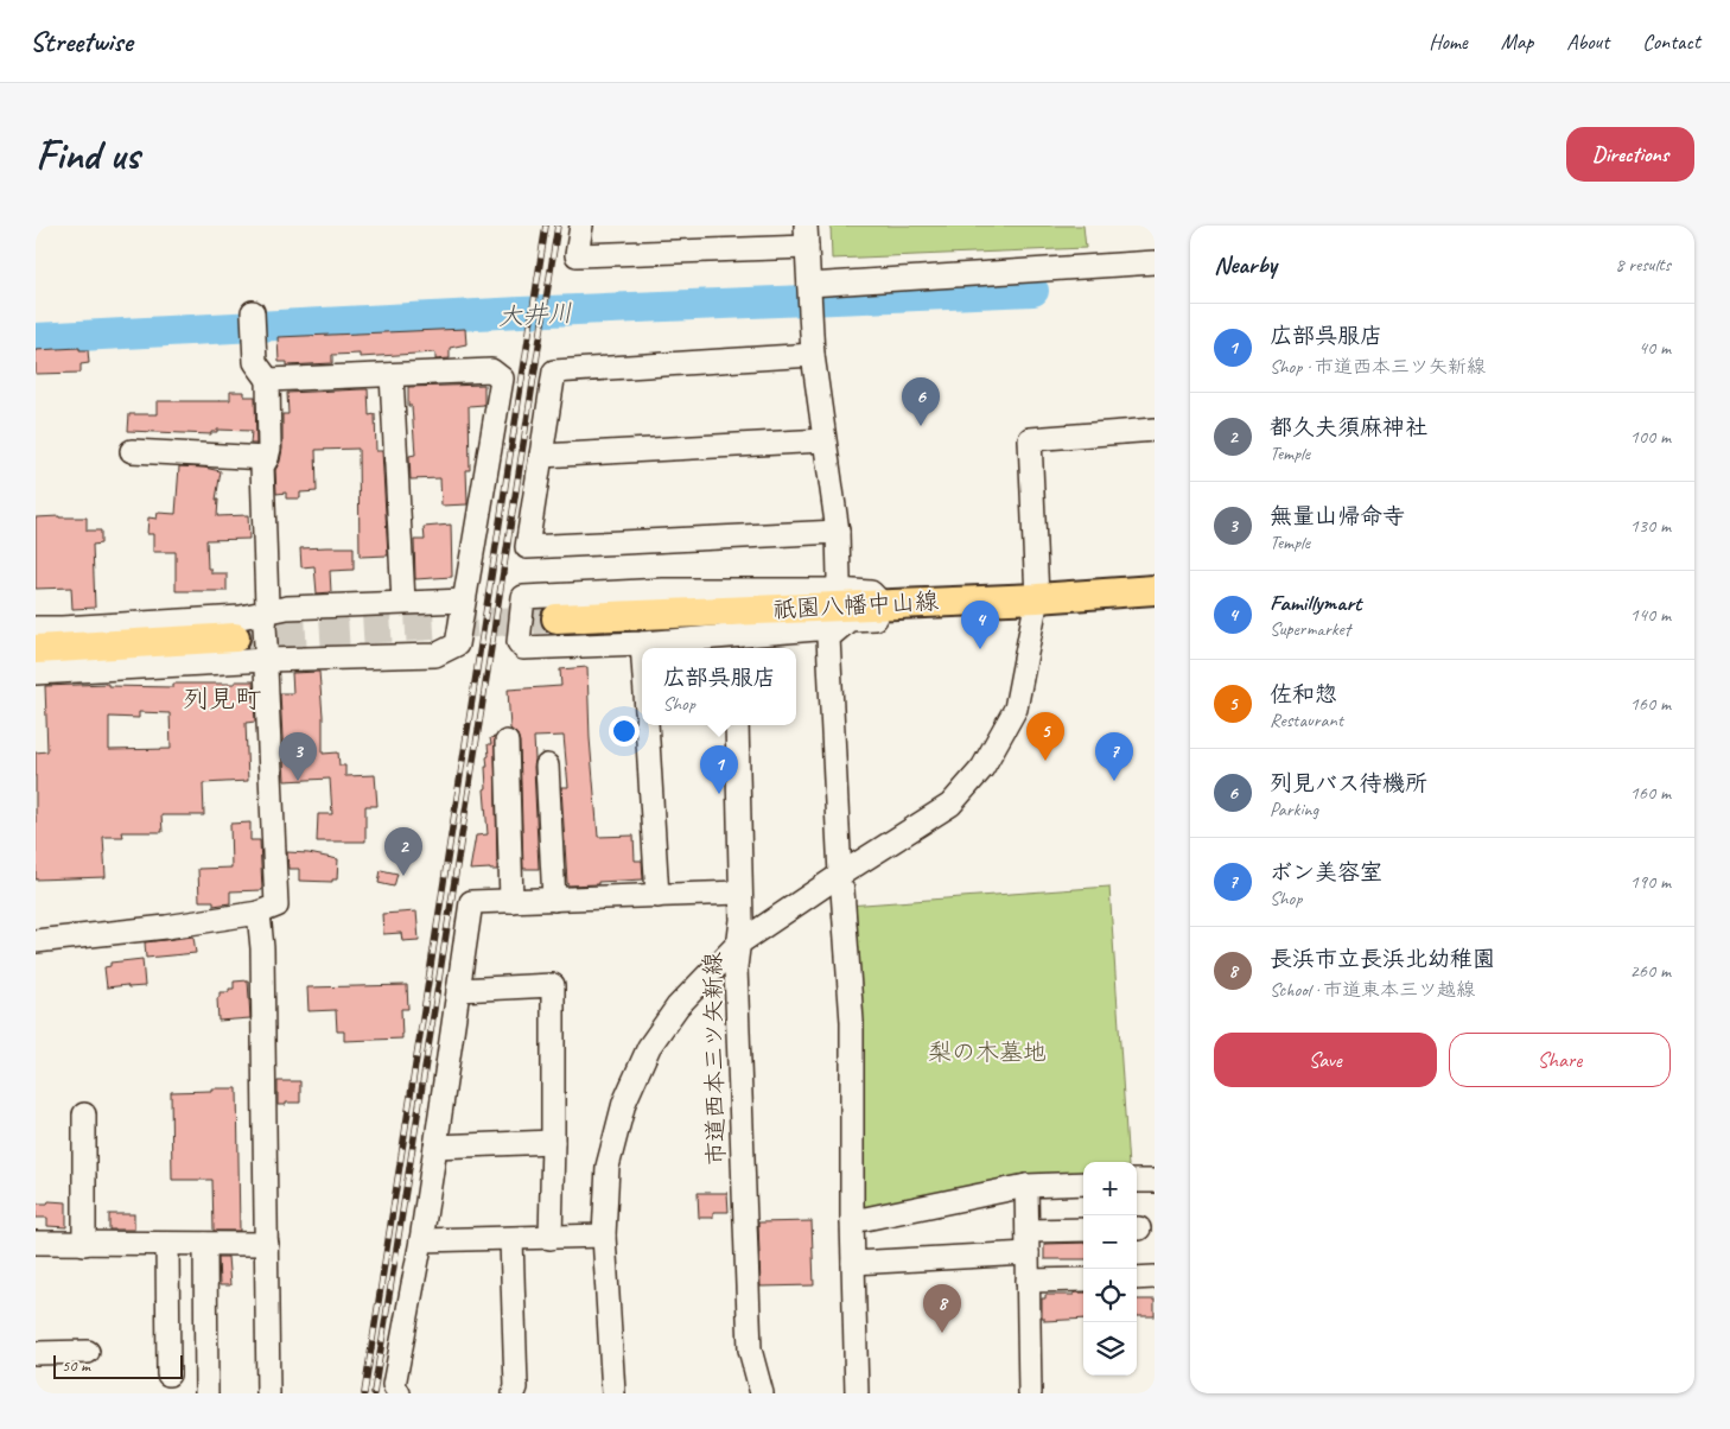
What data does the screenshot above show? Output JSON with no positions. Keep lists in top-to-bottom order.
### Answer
{
  "streets": {
    "main road": ["祇園八幡中山線"],
    "street": ["市道西本三ツ矢新線"]
  },
  "districts": ["列見町"],
  "water": ["大井川"],
  "parks": ["梨の木墓地"],
  "scale_bar": "50 m",
  "page": {
    "header": "Streetwise",
    "nav": [
      "Home",
      "Map",
      "About",
      "Contact"
    ],
    "buttons": [
      "Directions",
      ["Save", "Share"]
    ],
    "title": "Find us",
    "heading": ["Nearby", "8 results"],
    "list": [
      {
        "mark": "1",
        "name": "広部呉服店",
        "note": "Shop · 市道西本三ツ矢新線",
        "value": "40 m"
      },
      {
        "mark": "2",
        "name": "都久夫須麻神社",
        "note": "Temple",
        "value": "100 m"
      },
      {
        "mark": "3",
        "name": "無量山帰命寺",
        "note": "Temple",
        "value": "130 m"
      },
      {
        "mark": "4",
        "name": "Famillymart",
        "note": "Supermarket",
        "value": "140 m"
      },
      {
        "mark": "5",
        "name": "佐和惣",
        "note": "Restaurant",
        "value": "160 m"
      },
      {
        "mark": "6",
        "name": "列見バス待機所",
        "note": "Parking",
        "value": "160 m"
      },
      {
        "mark": "7",
        "name": "ボン美容室",
        "note": "Shop",
        "value": "190 m"
      },
      {
        "mark": "8",
        "name": "長浜市立長浜北幼稚園",
        "note": "School · 市道東本三ツ越線",
        "value": "260 m"
      }
    ],
    "pins": [
      "6",
      "4",
      "5",
      "3",
      "7",
      "1",
      "2",
      "8"
    ],
    "popup": ["広部呉服店", "Shop"],
    "map_buttons": ["+", "−"],
    "scale": "50 m"
  }
}
